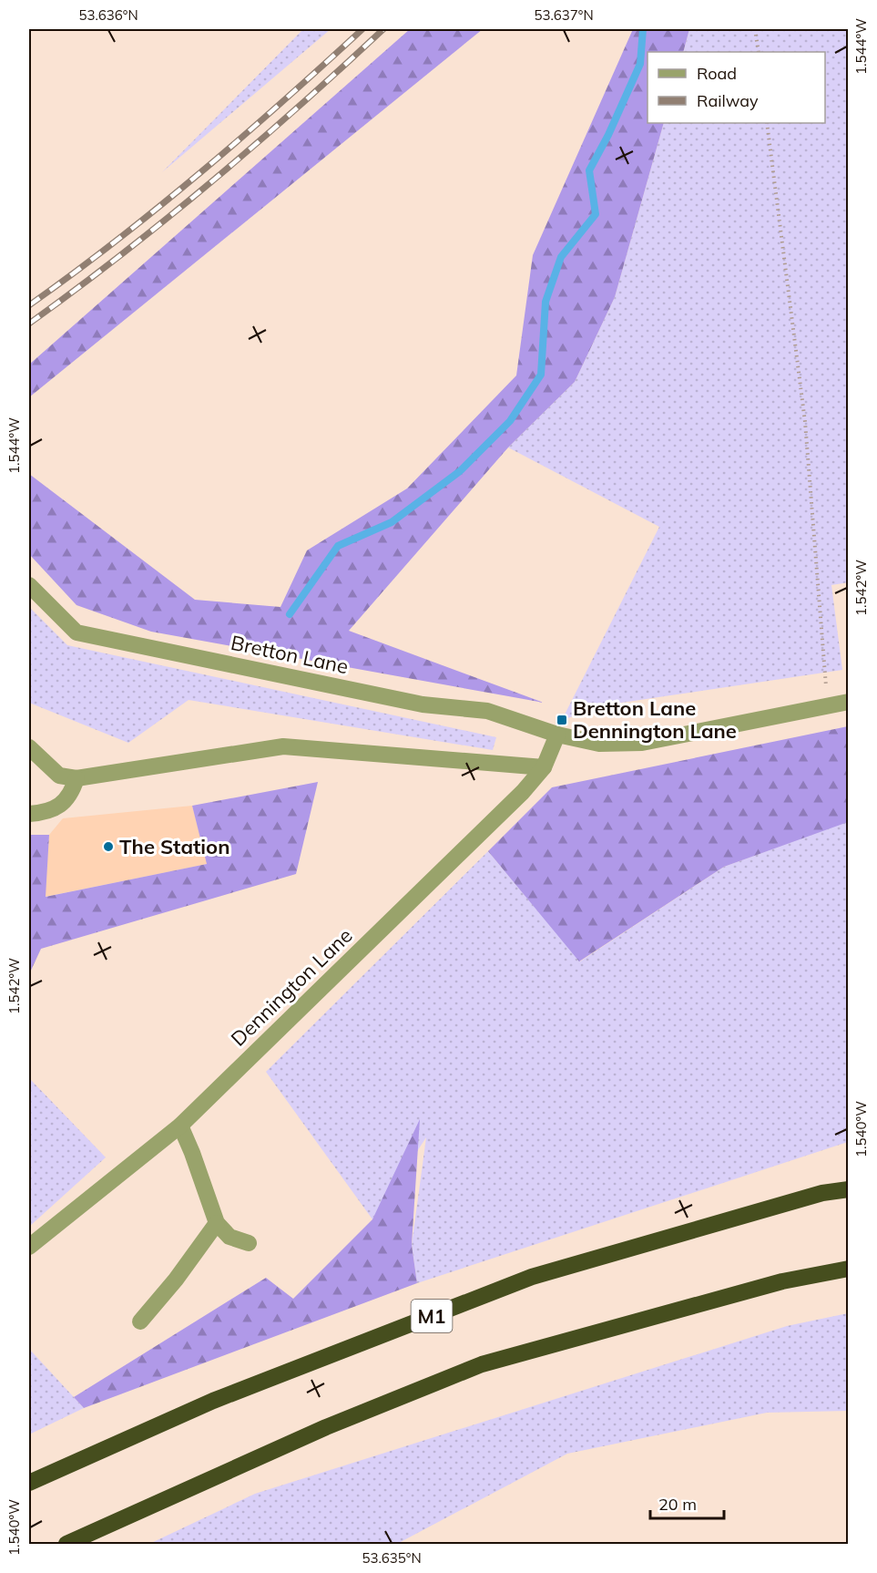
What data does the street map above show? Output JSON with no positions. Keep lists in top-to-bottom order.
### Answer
{
  "streets": {
    "highway": ["M1"],
    "street": ["Bretton Lane", "Dennington Lane"]
  },
  "crossings": [
    ["Bretton Lane", "Dennington Lane"]
  ],
  "places": {
    "transit": ["Bretton Lane Dennington Lane"],
    "other": ["The Station"]
  },
  "legend": ["Road", "Railway"],
  "scale_bar": "20 m",
  "coordinates": [
    "53.636°N",
    "53.637°N",
    "1.544°W",
    "1.542°W",
    "1.540°W",
    "53.635°N"
  ]
}
